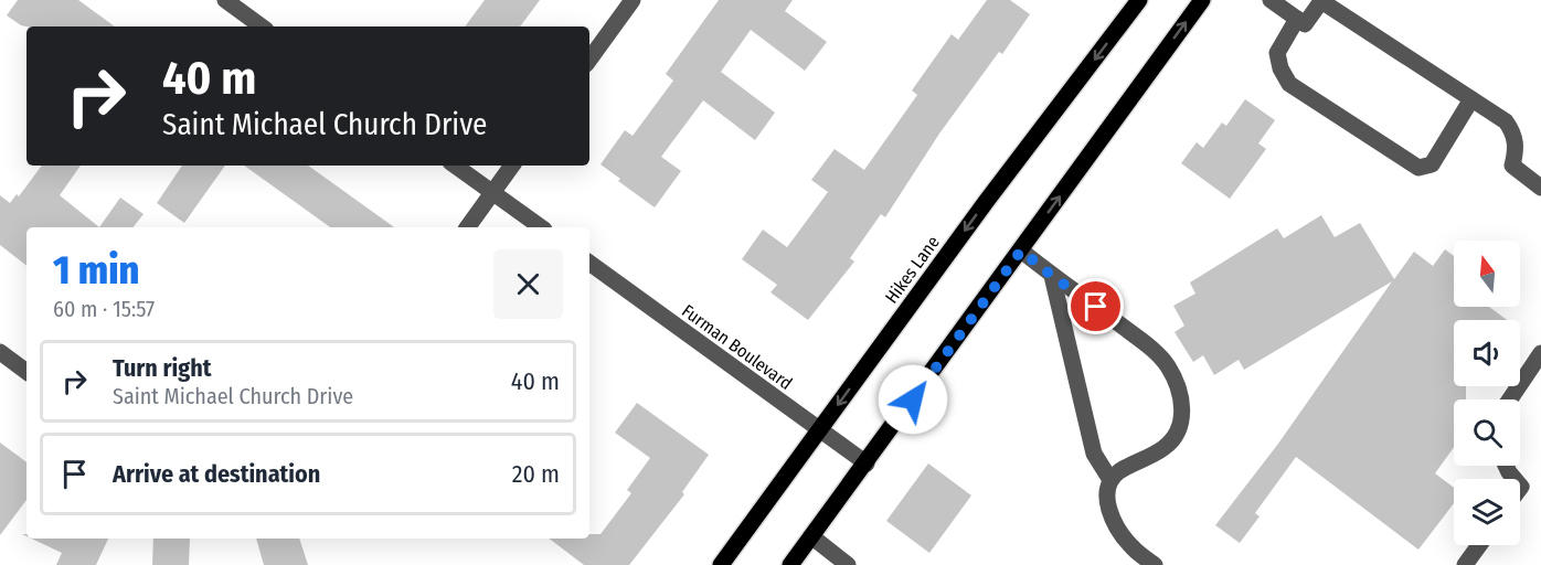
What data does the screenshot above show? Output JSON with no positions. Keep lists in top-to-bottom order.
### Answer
{
  "streets": {
    "main road": ["Hikes Lane"],
    "street": ["Furman Boulevard"]
  },
  "crossings": [
    ["Hikes Lane", "Furman Boulevard"]
  ],
  "north": "top",
  "page": {
    "turn": ["40 m", "Saint Michael Church Drive"],
    "heading": ["1 min", "60 m · 15:57"],
    "list": [
      {
        "name": "Turn right",
        "note": "Saint Michael Church Drive",
        "value": "40 m"
      },
      {
        "name": "Arrive at destination",
        "value": "20 m"
      }
    ]
  }
}
